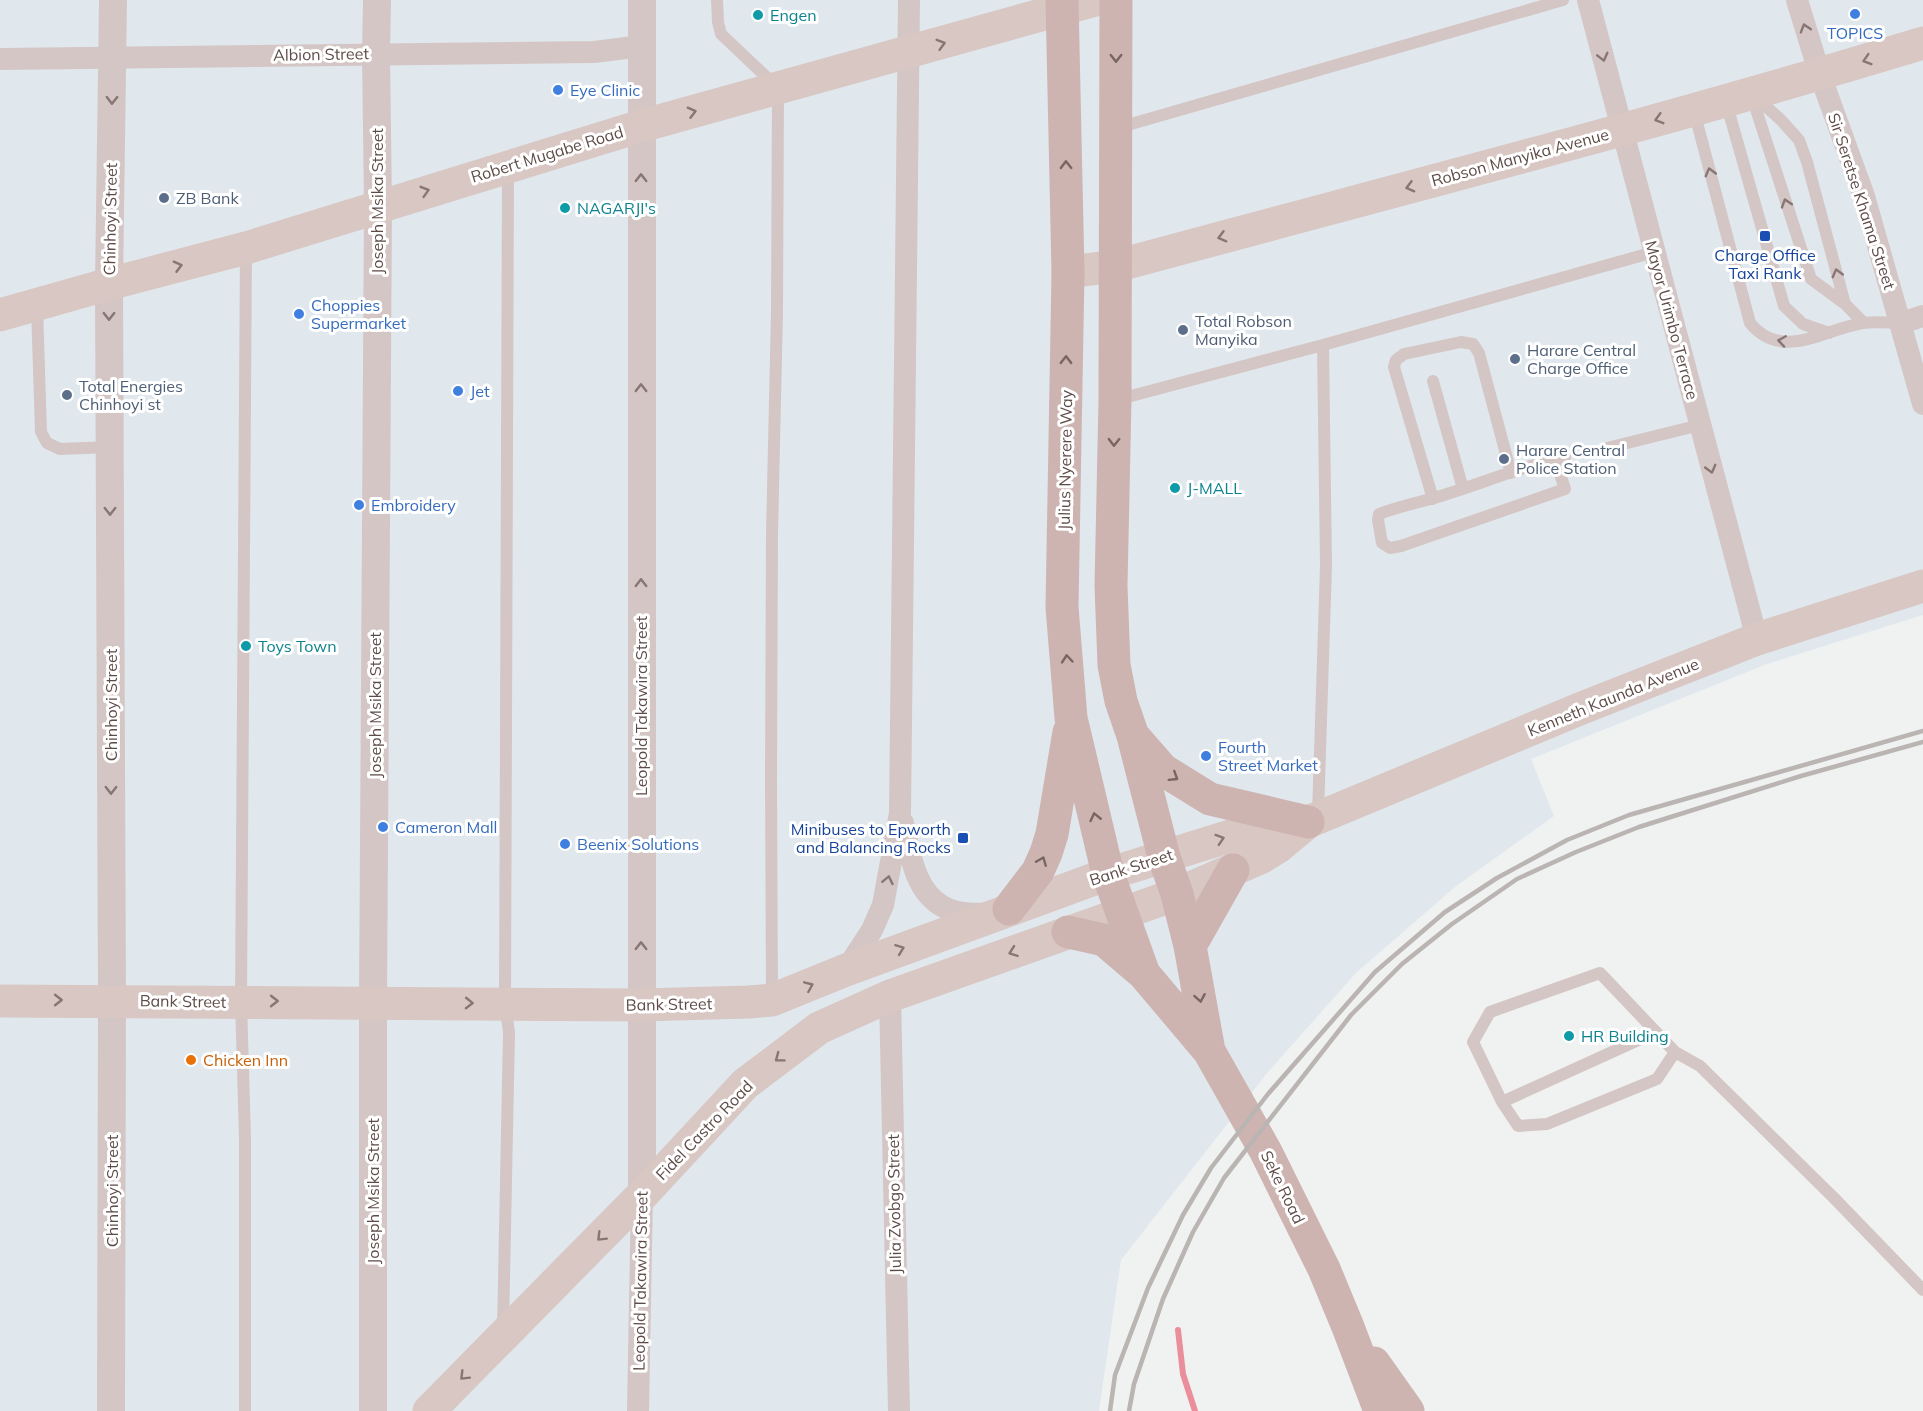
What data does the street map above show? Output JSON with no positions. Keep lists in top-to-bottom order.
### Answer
{
  "streets": {
    "main road": [
      "Robert Mugabe Road",
      "Robson Manyika Avenue",
      "Julius Nyerere Way",
      "Kenneth Kaunda Avenue",
      "Bank Street",
      "Fidel Castro Road",
      "Seke Road"
    ],
    "street": [
      "Albion Street",
      "Joseph Msika Street",
      "Sir Seretse Khama Street",
      "Chinhoyi Street",
      "Mayor Urimbo Terrace",
      "Leopold Takawira Street",
      "Julia Zvobgo Street"
    ]
  },
  "crossings": [
    ["Albion Street", "Joseph Msika Street"],
    ["Albion Street", "Chinhoyi Street"],
    ["Albion Street", "Leopold Takawira Street"],
    ["Robert Mugabe Road", "Joseph Msika Street"],
    ["Robert Mugabe Road", "Chinhoyi Street"],
    ["Robert Mugabe Road", "Julius Nyerere Way"],
    ["Robert Mugabe Road", "Leopold Takawira Street"],
    ["Robson Manyika Avenue", "Sir Seretse Khama Street"],
    ["Robson Manyika Avenue", "Mayor Urimbo Terrace"],
    ["Robson Manyika Avenue", "Julius Nyerere Way"],
    ["Joseph Msika Street", "Bank Street"],
    ["Chinhoyi Street", "Bank Street"],
    ["Mayor Urimbo Terrace", "Kenneth Kaunda Avenue"],
    ["Julius Nyerere Way", "Bank Street"],
    ["Julius Nyerere Way", "Fidel Castro Road"],
    ["Kenneth Kaunda Avenue", "Bank Street"],
    ["Kenneth Kaunda Avenue", "Fidel Castro Road"],
    ["Leopold Takawira Street", "Bank Street"],
    ["Leopold Takawira Street", "Fidel Castro Road"],
    ["Bank Street", "Fidel Castro Road"],
    ["Fidel Castro Road", "Julia Zvobgo Street"]
  ],
  "one_way": [
    "Robert Mugabe Road",
    "Robson Manyika Avenue",
    "Chinhoyi Street",
    "Mayor Urimbo Terrace",
    "Leopold Takawira Street",
    "Bank Street",
    "Fidel Castro Road"
  ],
  "places": {
    "other": [
      "TOPICS",
      "Engen",
      "Eye Clinic",
      "ZB Bank",
      "NAGARJI's",
      "Choppies Supermarket",
      "Total Robson Manyika",
      "Harare Central Charge Office",
      "Jet",
      "Total Energies Chinhoyi st",
      "Harare Central Police Station",
      "J-MALL",
      "Embroidery",
      "Toys Town",
      "Fourth Street Market",
      "Cameron Mall",
      "Beenix Solutions",
      "HR Building",
      "Chicken Inn"
    ],
    "transit": ["Charge Office Taxi Rank", "Minibuses to Epworth and Balancing Rocks"]
  }
}
